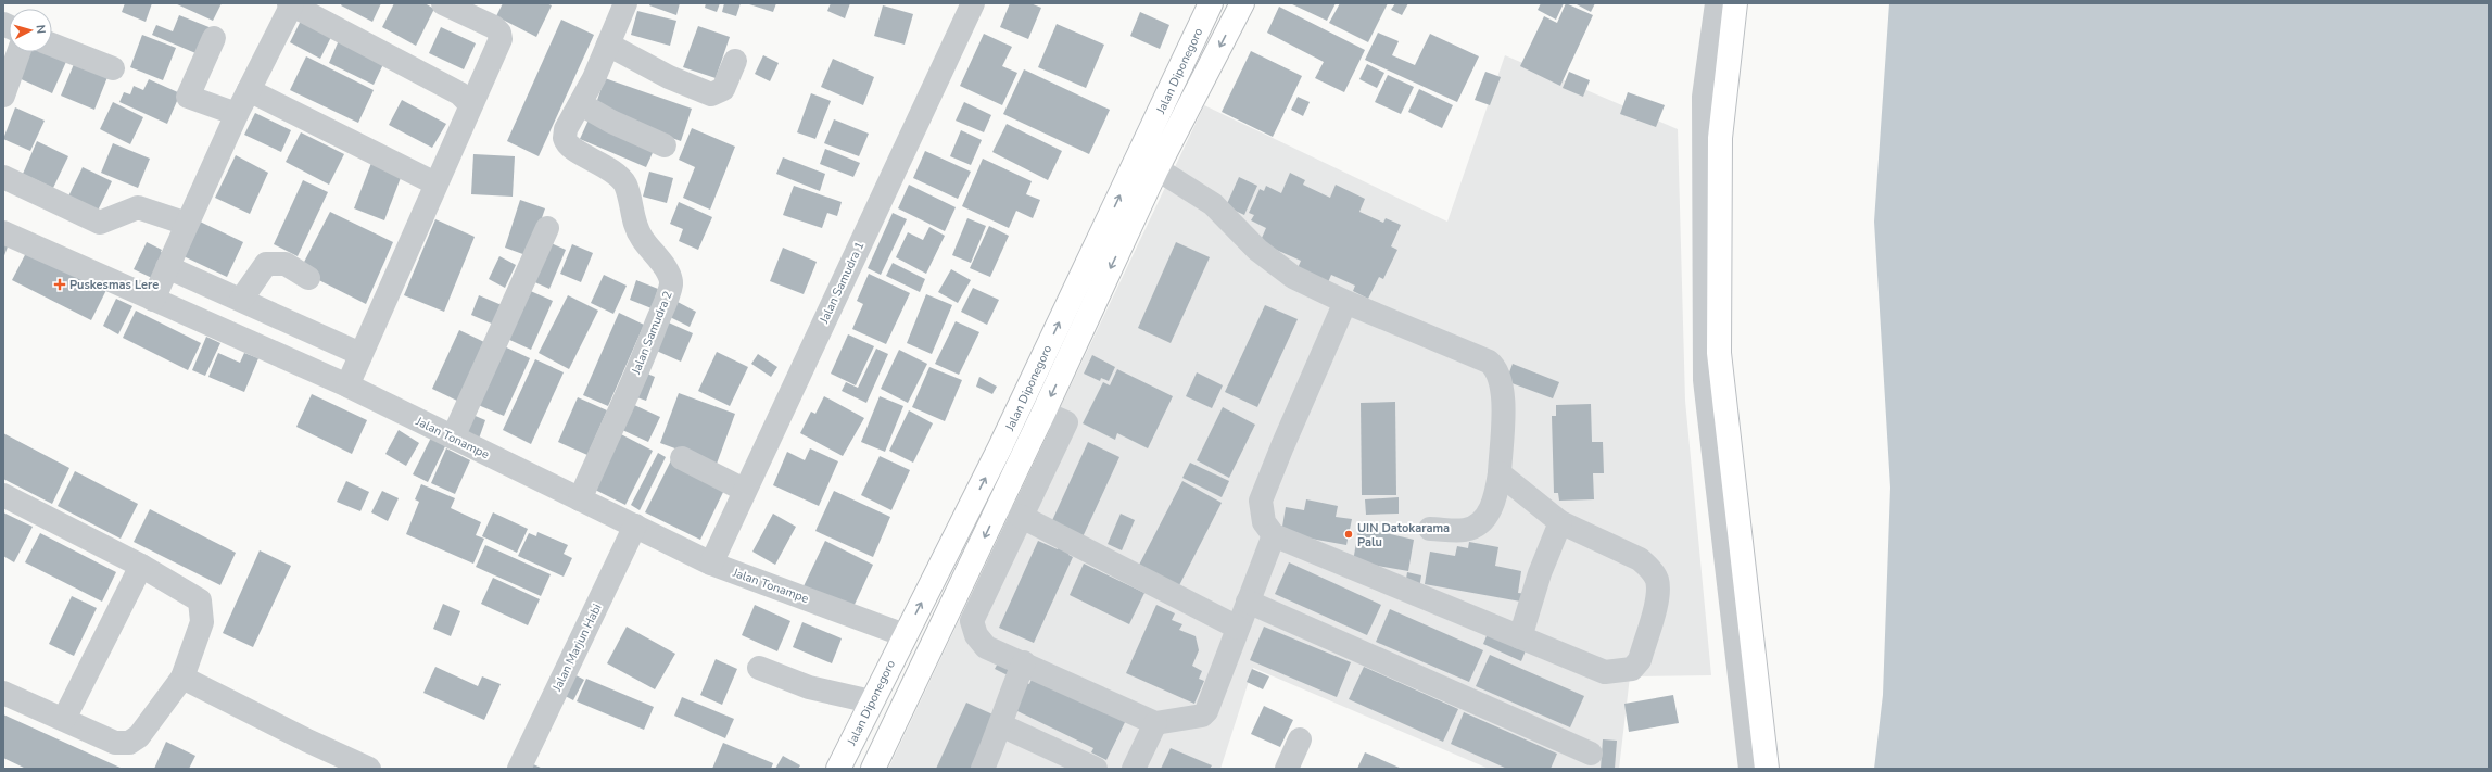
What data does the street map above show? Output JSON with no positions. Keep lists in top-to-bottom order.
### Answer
{
  "streets": {
    "main road": ["Jalan Diponegoro"],
    "street": [
      "Jalan Samudra 1",
      "Jalan Samudra 2",
      "Jalan Tonampe",
      "Jalan Marjun Habi"
    ]
  },
  "crossings": [
    ["Jalan Diponegoro", "Jalan Tonampe"],
    ["Jalan Samudra 1", "Jalan Tonampe"],
    ["Jalan Samudra 2", "Jalan Tonampe"],
    ["Jalan Tonampe", "Jalan Marjun Habi"]
  ],
  "places": {
    "health": ["Puskesmas Lere"],
    "other": ["UIN Datokarama Palu"]
  },
  "north": "right"
}
